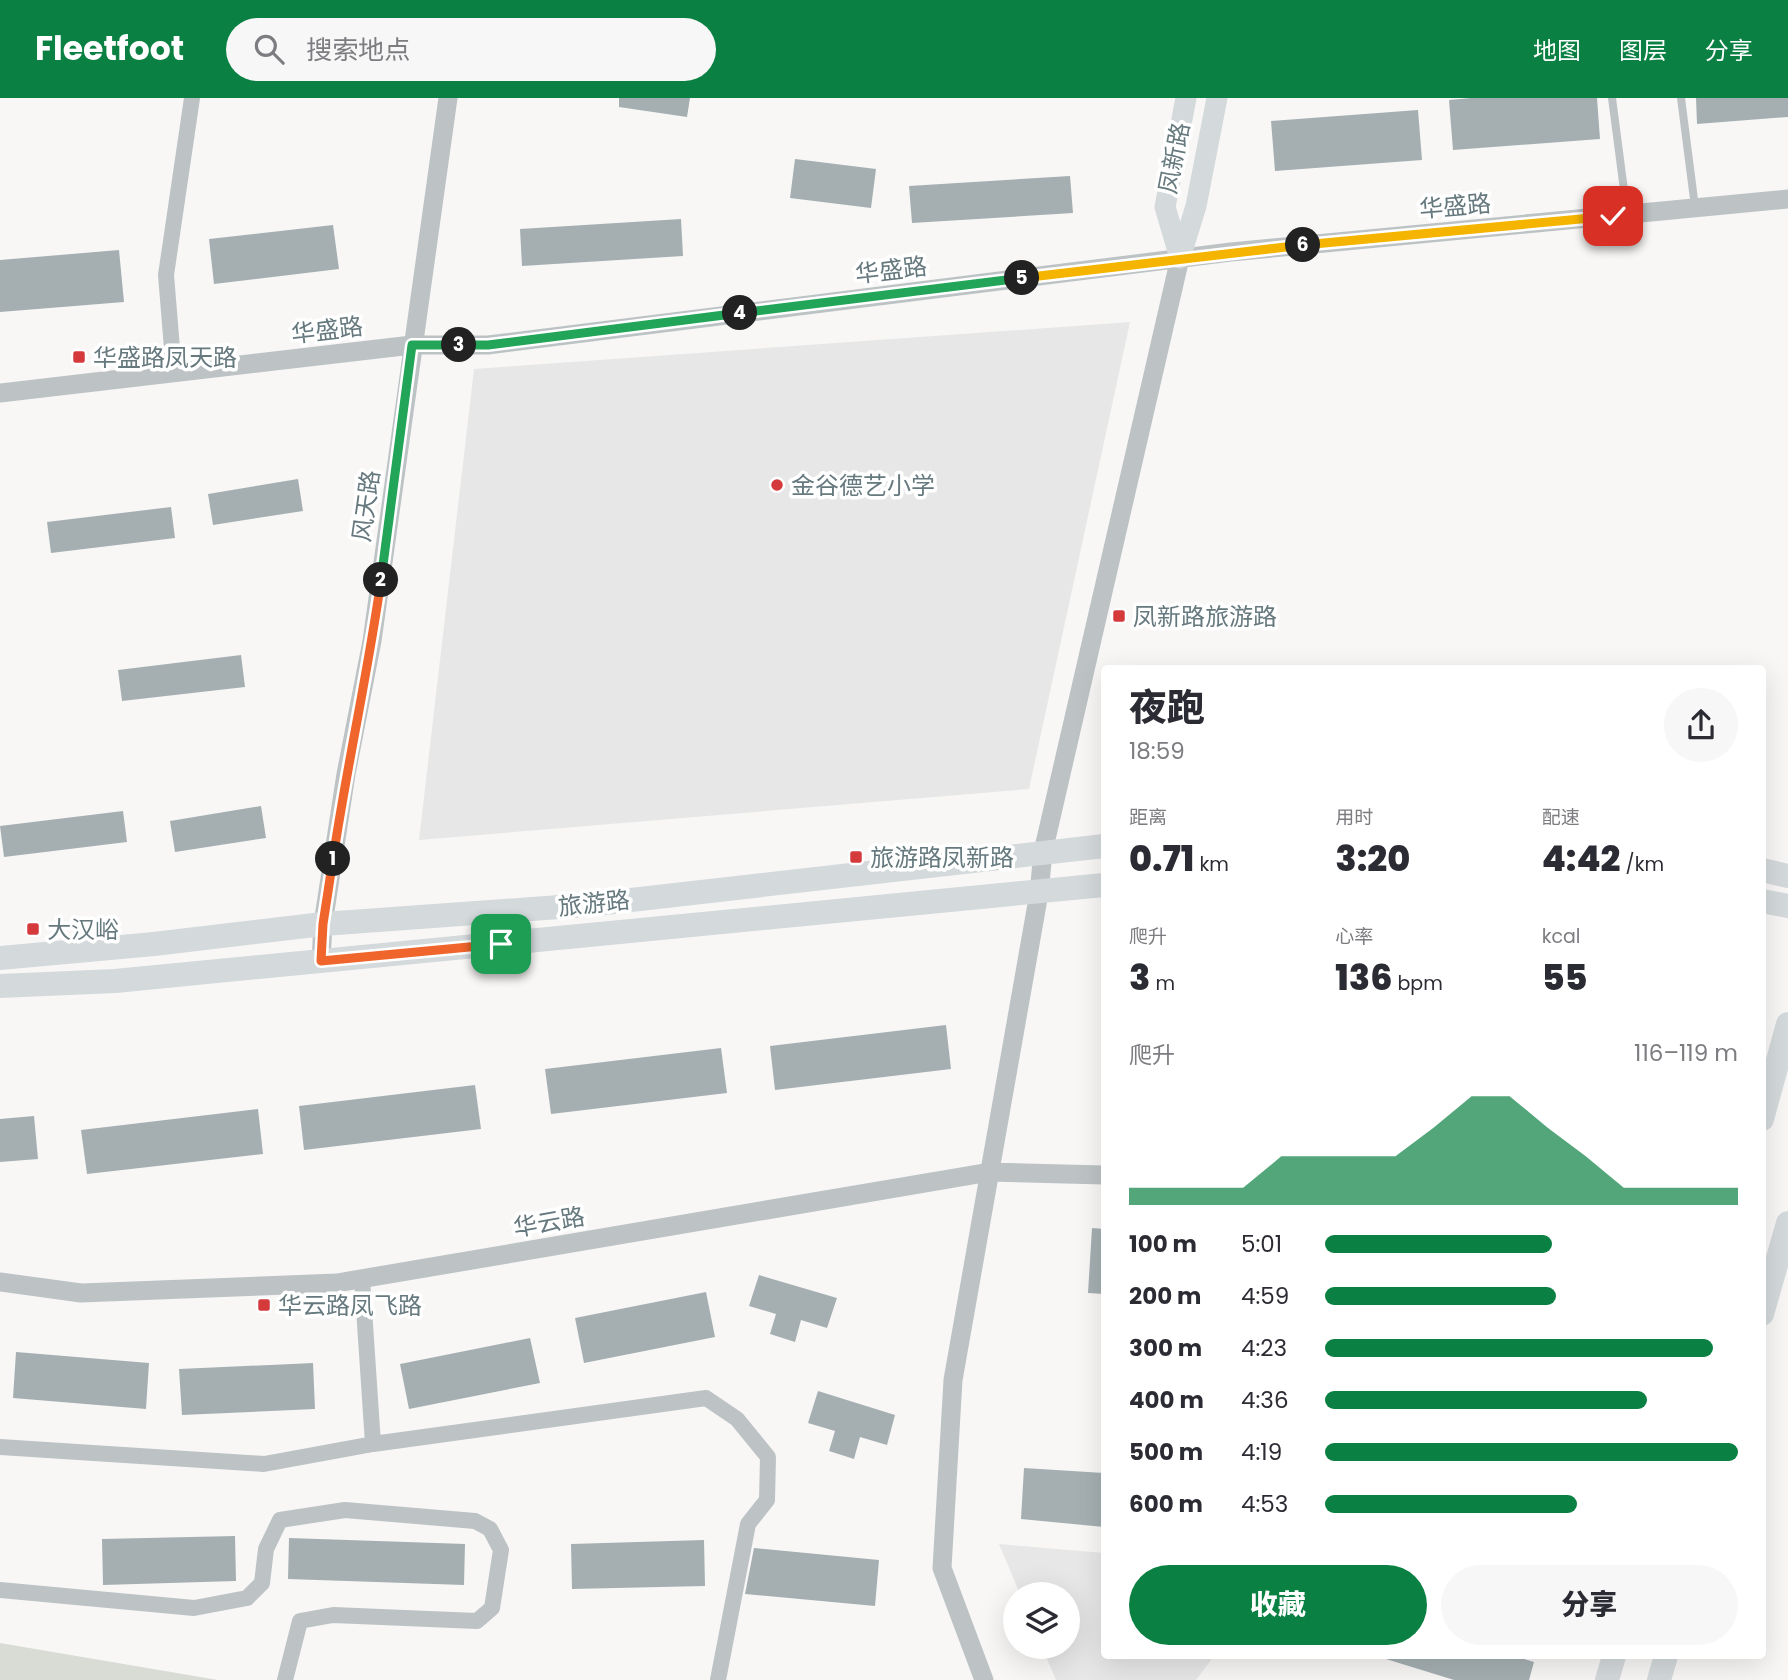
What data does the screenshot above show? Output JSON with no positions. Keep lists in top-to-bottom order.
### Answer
{
  "streets": {
    "main road": ["凤新路", "旅游路"],
    "street": ["华盛路", "风天路", "华云路"]
  },
  "crossings": [
    ["凤新路", "华盛路"],
    ["华盛路", "风天路"],
    ["风天路", "旅游路"]
  ],
  "places": {
    "transit": [
      "华盛路凤天路",
      "凤新路旅游路",
      "旅游路凤新路",
      "大汉峪",
      "华云路凤飞路"
    ],
    "other": ["金谷德艺小学"]
  },
  "page": {
    "header": "Fleetfoot",
    "search": "搜索地点",
    "nav": ["地图", "图层", "分享"],
    "pins": [
      "6",
      "5",
      "4",
      "3",
      "2",
      "1"
    ],
    "heading": ["夜跑", "18:59"],
    "stats": [
      ["距离", "0.71 km"],
      ["用时", "3:20"],
      ["配速", "4:42 /km"],
      ["爬升", "3 m"],
      ["心率", "136 bpm"],
      ["kcal", "55"]
    ],
    "chart": ["爬升", "116–119 m"],
    "list": [
      {
        "name": "100 m",
        "note": "5:01"
      },
      {
        "name": "200 m",
        "note": "4:59"
      },
      {
        "name": "300 m",
        "note": "4:23"
      },
      {
        "name": "400 m",
        "note": "4:36"
      },
      {
        "name": "500 m",
        "note": "4:19"
      },
      {
        "name": "600 m",
        "note": "4:53"
      }
    ],
    "buttons": ["收藏", "分享"]
  }
}
